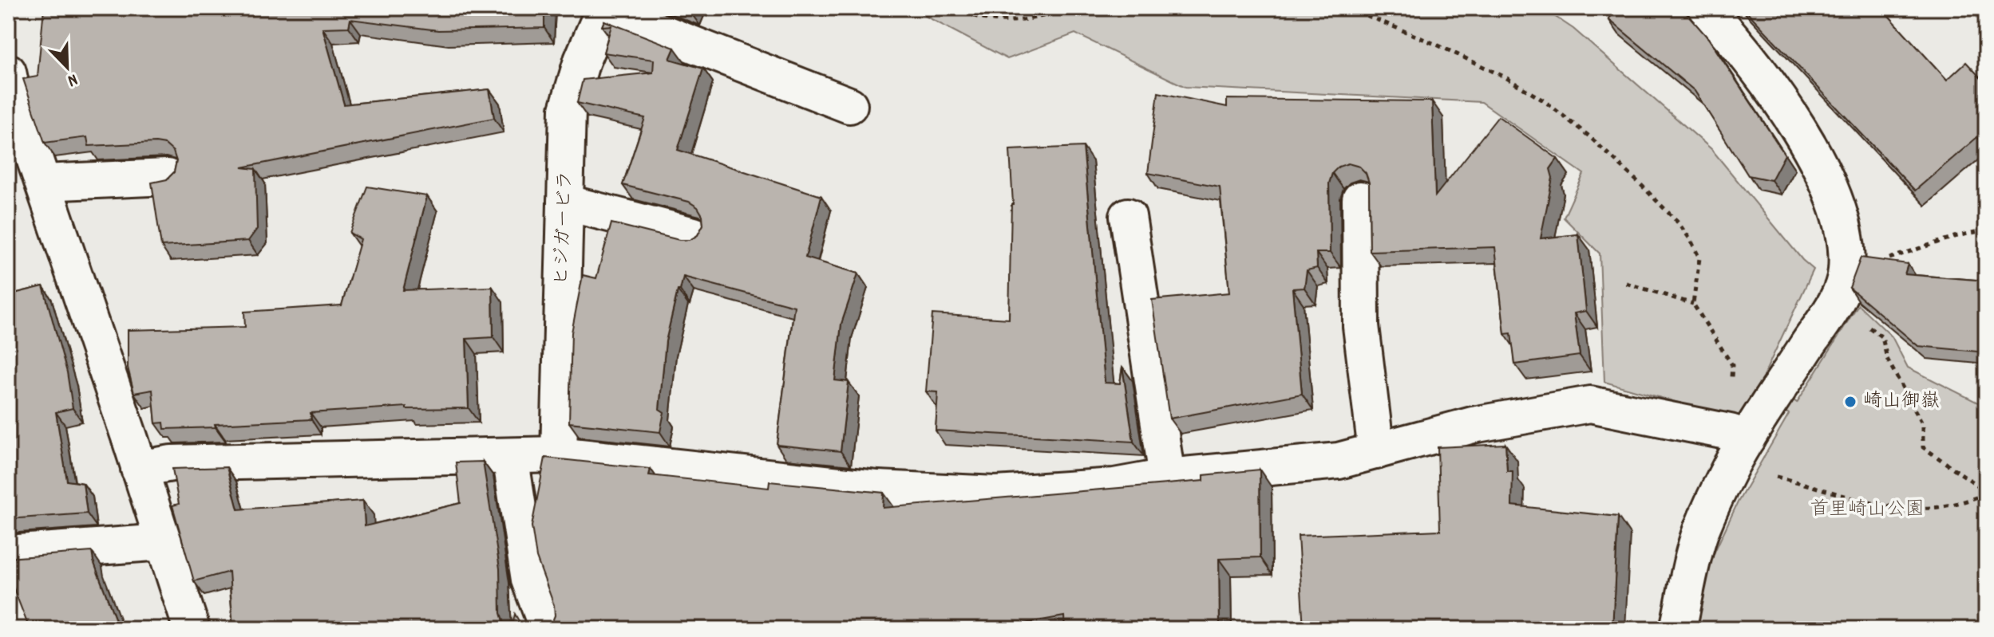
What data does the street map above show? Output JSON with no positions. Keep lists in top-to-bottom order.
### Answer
{
  "streets": {
    "street": ["ヒジガービラ"]
  },
  "parks": ["首里崎山公園"],
  "places": ["崎山御嶽"],
  "north": "bottom right"
}
